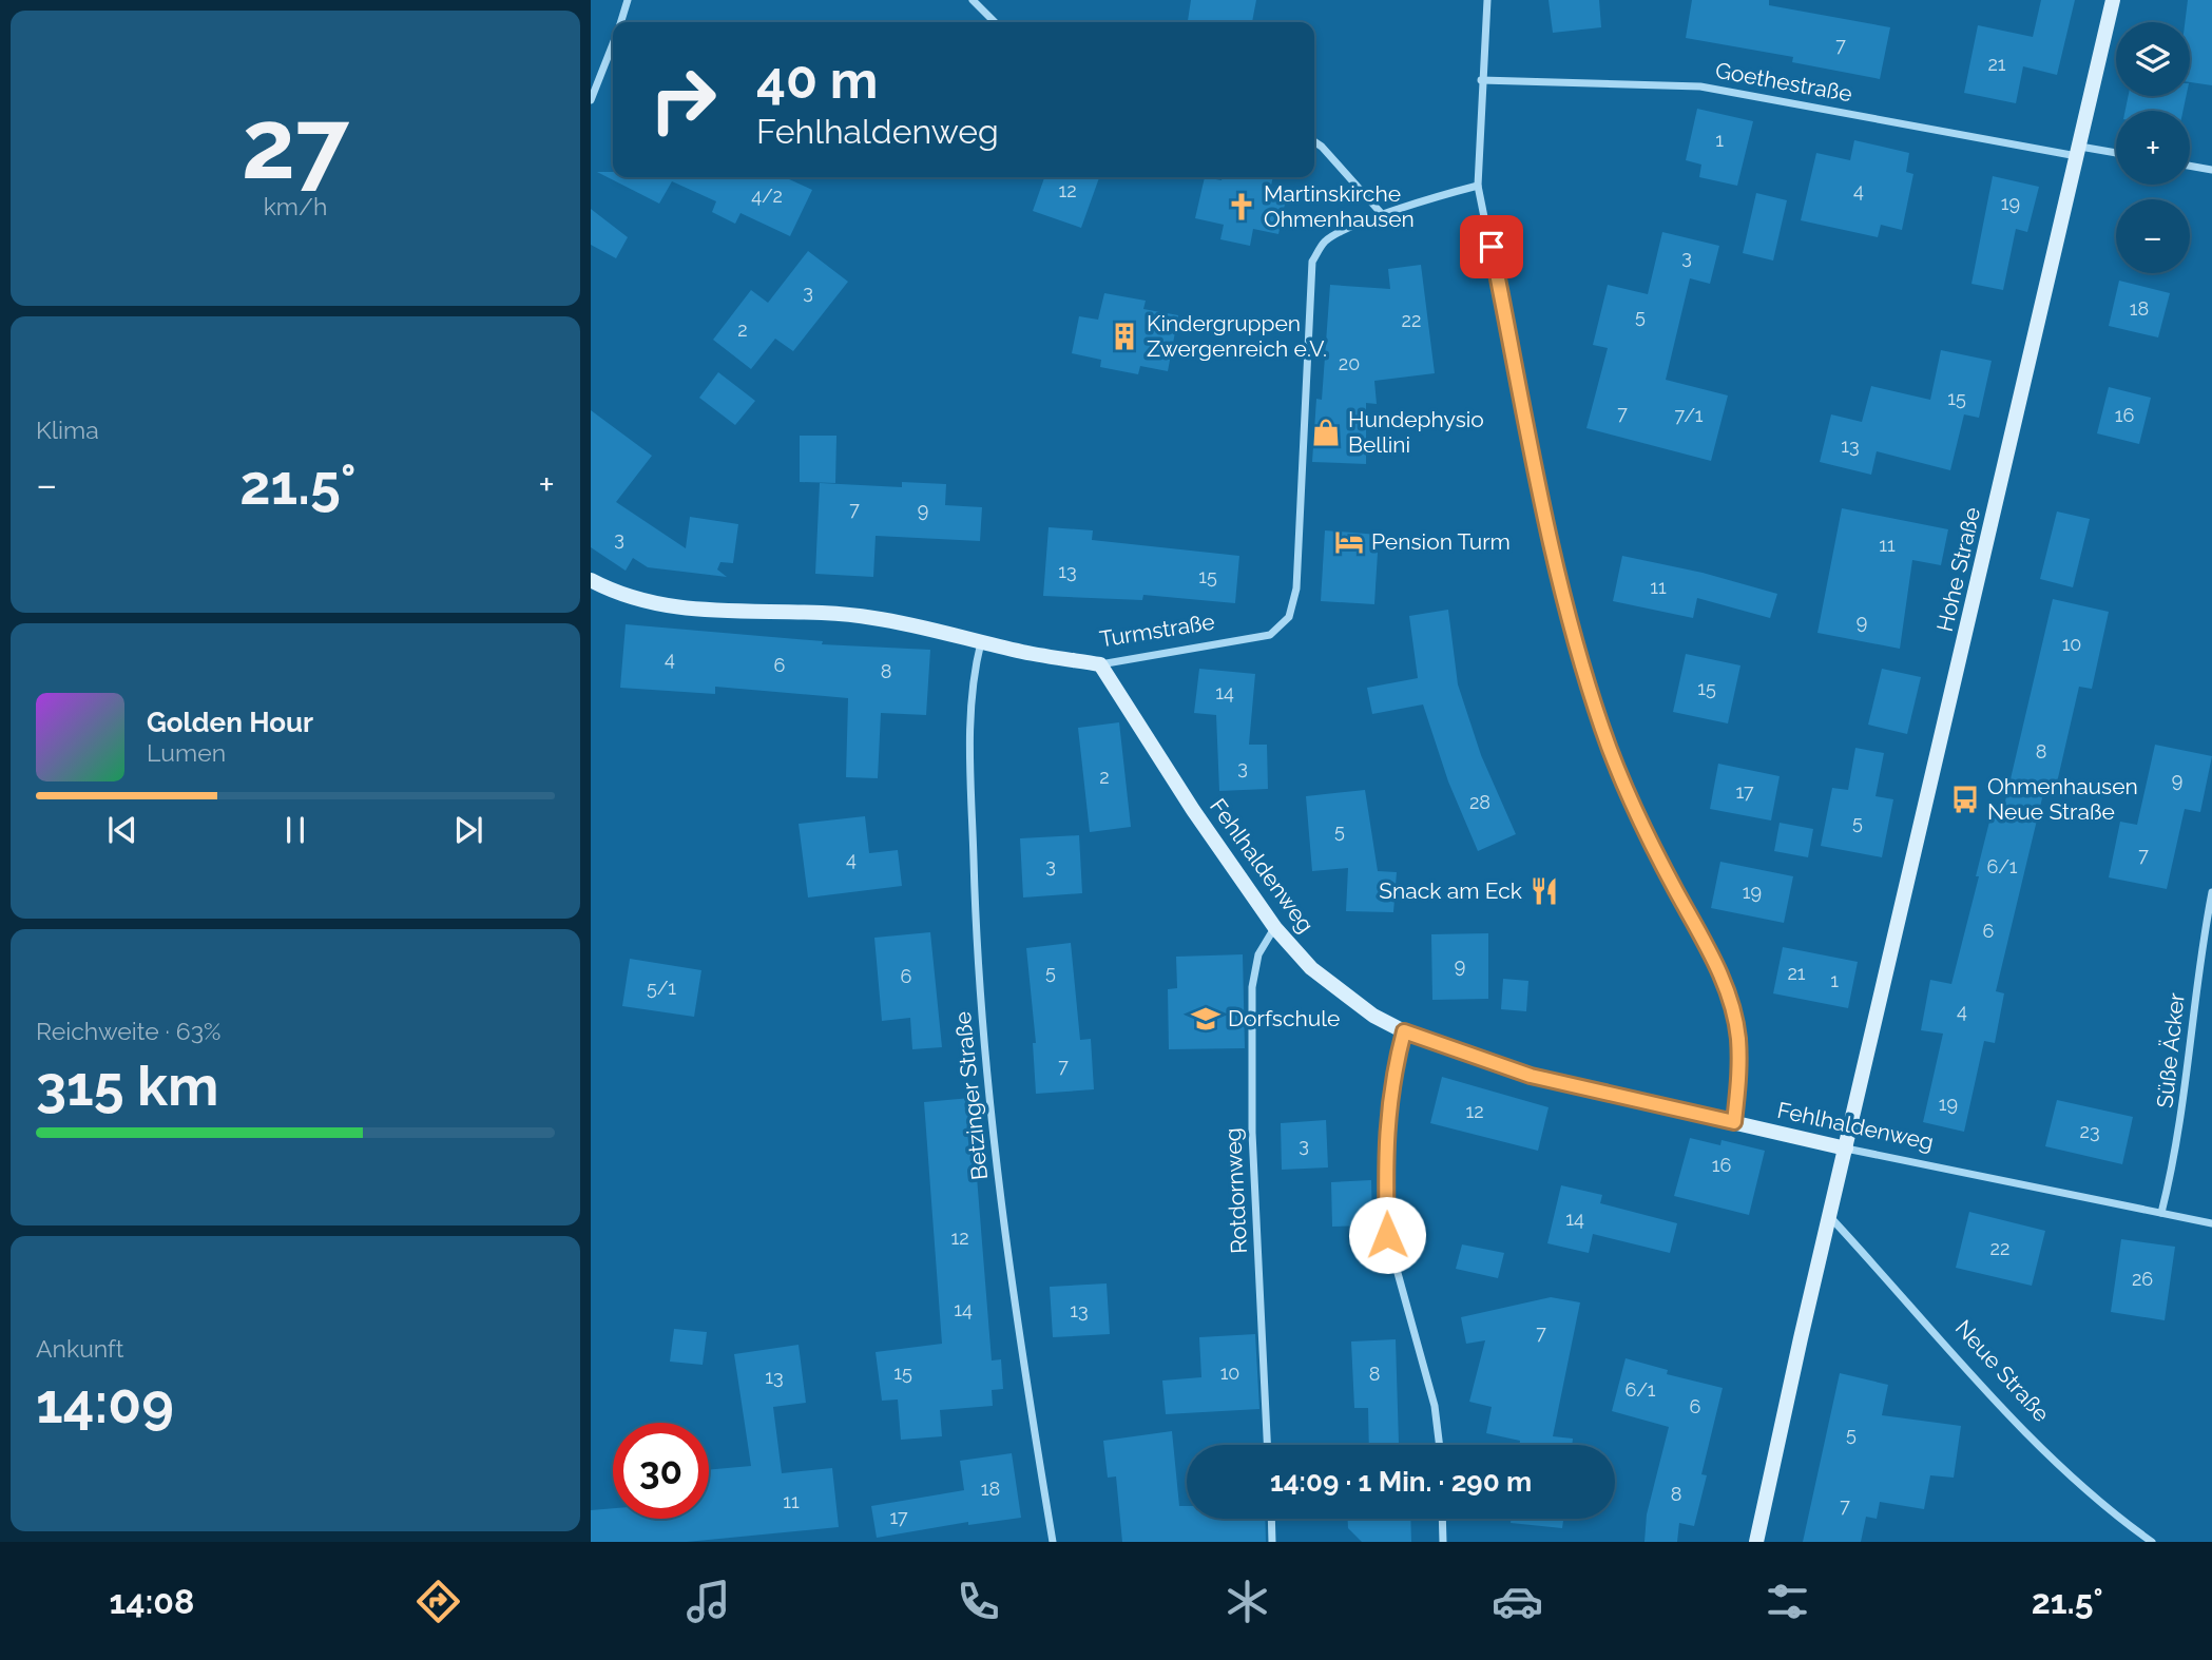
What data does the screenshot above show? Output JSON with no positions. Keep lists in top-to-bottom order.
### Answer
{
  "streets": {
    "main road": ["Hohe Straße", "Turmstraße", "Fehlhaldenweg"],
    "street": [
      "Goethestraße",
      "Süße Äcker",
      "Betzinger Straße",
      "Rotdornweg",
      "Neue Straße"
    ]
  },
  "crossings": [
    ["Goethestraße", "Hohe Straße"],
    ["Hohe Straße", "Fehlhaldenweg"],
    ["Turmstraße", "Fehlhaldenweg"],
    ["Turmstraße", "Betzinger Straße"],
    ["Fehlhaldenweg", "Süße Äcker"],
    ["Fehlhaldenweg", "Rotdornweg"]
  ],
  "places": {
    "church": ["Martinskirche Ohmenhausen"],
    "building": ["Kindergruppen Zwergenreich e.V."],
    "shop": ["Hundephysio Bellini"],
    "hotel": ["Pension Turm"],
    "bus stop": ["Ohmenhausen Neue Straße"],
    "restaurant": ["Snack am Eck"],
    "school or university": ["Dorfschule"]
  },
  "house_numbers": [
    "7",
    "21",
    "1",
    "12",
    "4",
    "4/2",
    "19",
    "3",
    "3",
    "18",
    "5",
    "22",
    "2",
    "20",
    "15",
    "7",
    "7/1",
    "16",
    "13",
    "7",
    "9",
    "3",
    "11",
    "13",
    "15",
    "11",
    "9",
    "10",
    "4",
    "6",
    "8",
    "15",
    "14",
    "8",
    "3",
    "2",
    "9",
    "17",
    "28",
    "5",
    "5",
    "7",
    "4",
    "3",
    "6/1",
    "19",
    "6",
    "9",
    "5",
    "21",
    "6",
    "1",
    "5/1",
    "4",
    "7",
    "19",
    "12",
    "23",
    "3",
    "16",
    "14",
    "12",
    "22",
    "26",
    "14",
    "13",
    "7",
    "15",
    "10",
    "8",
    "13",
    "6/1",
    "6",
    "5",
    "18",
    "8",
    "11",
    "7",
    "17"
  ],
  "page": {
    "tile": [
      ["27", "km/h"],
      "Klima",
      ["Reichweite · 63%", "315 km"],
      ["Ankunft", "14:09"]
    ],
    "map_buttons": ["+", "−"],
    "turn": ["40 m", "Fehlhaldenweg"],
    "heat": ["−", "21.5°", "+"],
    "song": ["Golden Hour", "Lumen"],
    "limit": "30",
    "trip": "14:09 · 1 Min. · 290 m",
    "tabs": ["14:08", "21.5°"]
  }
}
